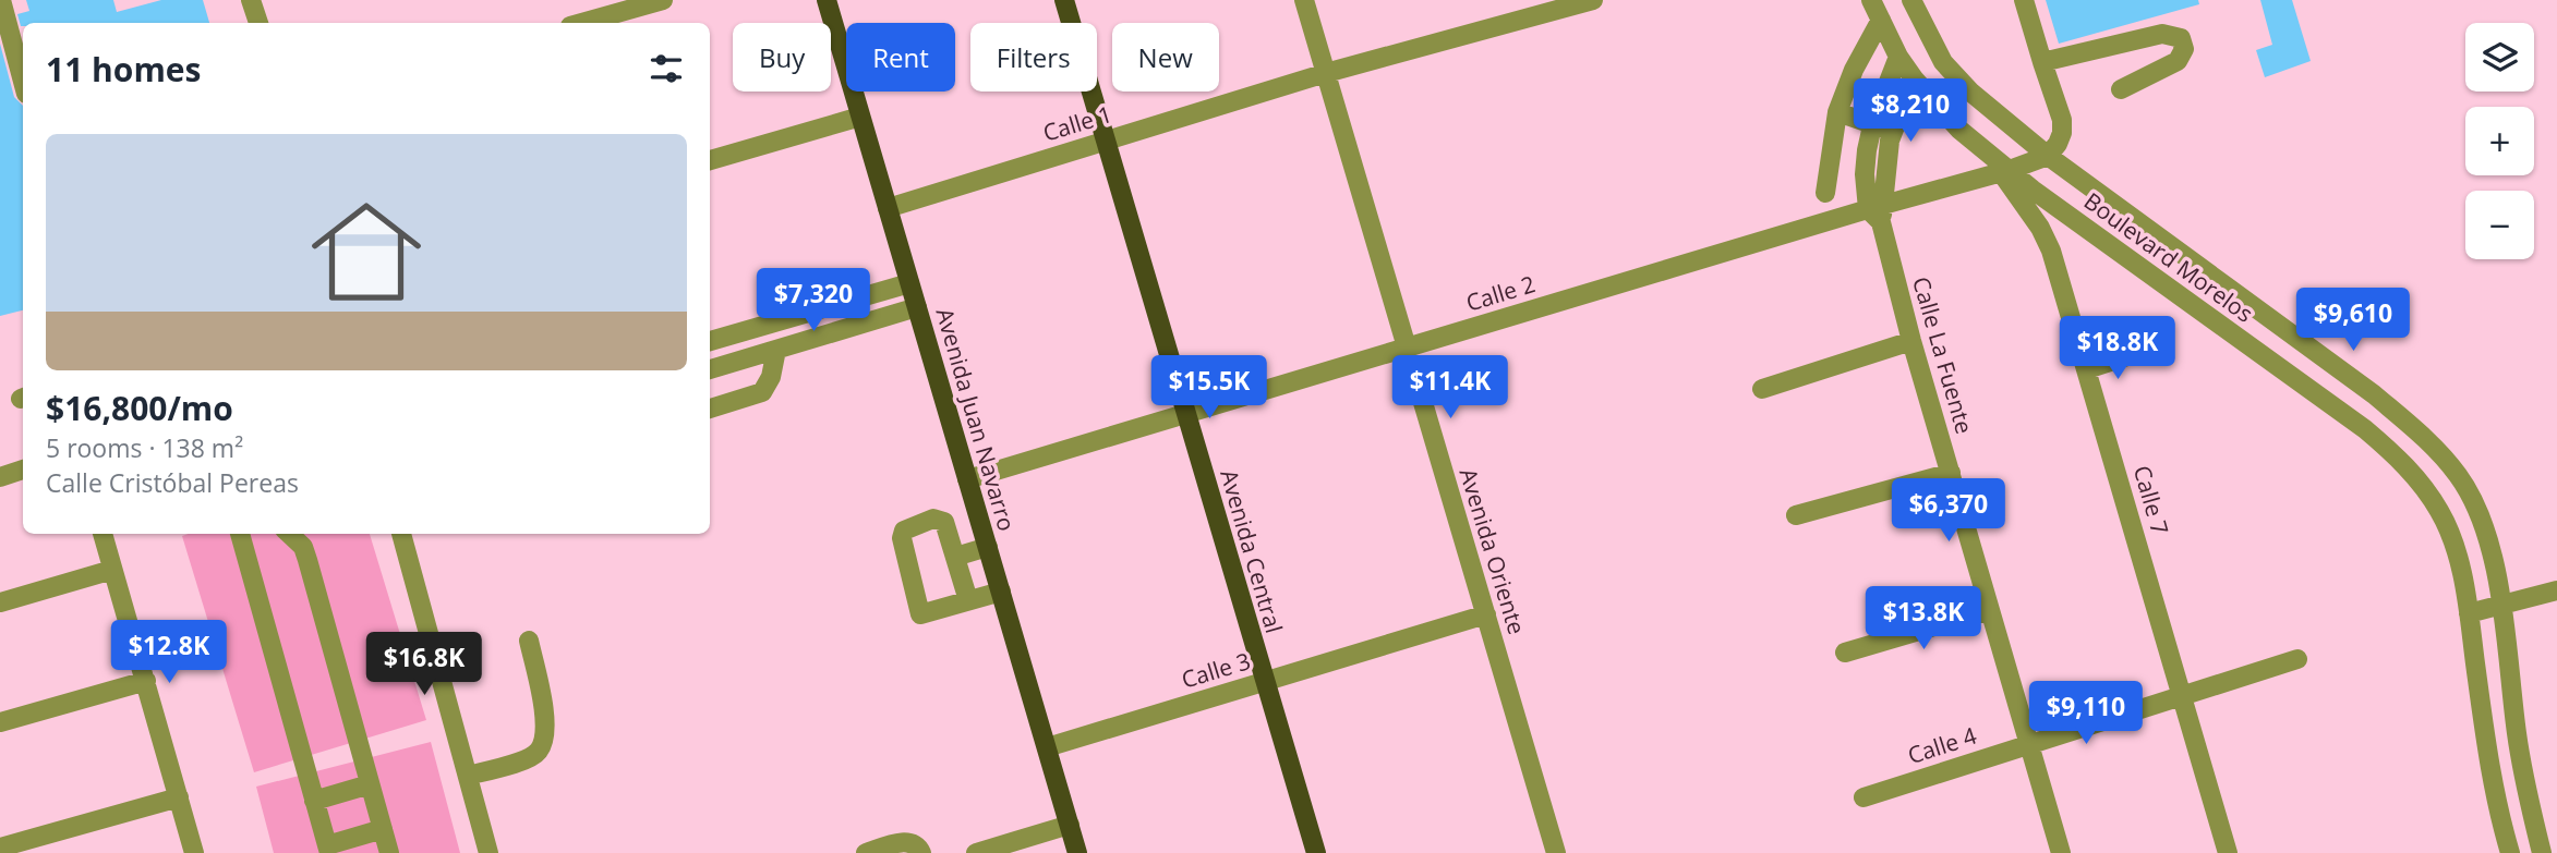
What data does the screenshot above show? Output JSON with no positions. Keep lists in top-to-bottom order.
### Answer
{
  "streets": {
    "main road": ["Avenida Juan Navarro", "Avenida Central"],
    "street": [
      "Calle 1",
      "Boulevard Morelos",
      "Calle 2",
      "Calle La Fuente",
      "Calle 7",
      "Avenida Oriente",
      "Calle 3",
      "Calle 4"
    ]
  },
  "crossings": [
    ["Calle 1", "Avenida Juan Navarro"],
    ["Calle 1", "Avenida Central"],
    ["Calle 1", "Avenida Oriente"],
    ["Boulevard Morelos", "Calle 2"],
    ["Boulevard Morelos", "Calle La Fuente"],
    ["Boulevard Morelos", "Calle 7"],
    ["Calle 2", "Calle La Fuente"],
    ["Calle 2", "Avenida Juan Navarro"],
    ["Calle 2", "Calle 7"],
    ["Calle 2", "Avenida Central"],
    ["Calle 2", "Avenida Oriente"],
    ["Calle La Fuente", "Calle 4"],
    ["Avenida Juan Navarro", "Calle 3"],
    ["Calle 7", "Calle 4"],
    ["Avenida Central", "Calle 3"],
    ["Avenida Oriente", "Calle 3"]
  ],
  "page": {
    "map_buttons": ["+", "−"],
    "chip": [
      "Buy",
      "Rent",
      "Filters",
      "New"
    ],
    "heading": "11 homes",
    "price": [
      "$8,210",
      "$7,320",
      "$9,610",
      "$18.8K",
      "$15.5K",
      "$11.4K",
      "$6,370",
      "$13.8K",
      "$12.8K",
      "$16.8K",
      "$9,110"
    ],
    "list": [
      {
        "name": "$16,800/mo",
        "note": "5 rooms · 138 m² · Calle Cristóbal Pereas"
      }
    ]
  }
}
